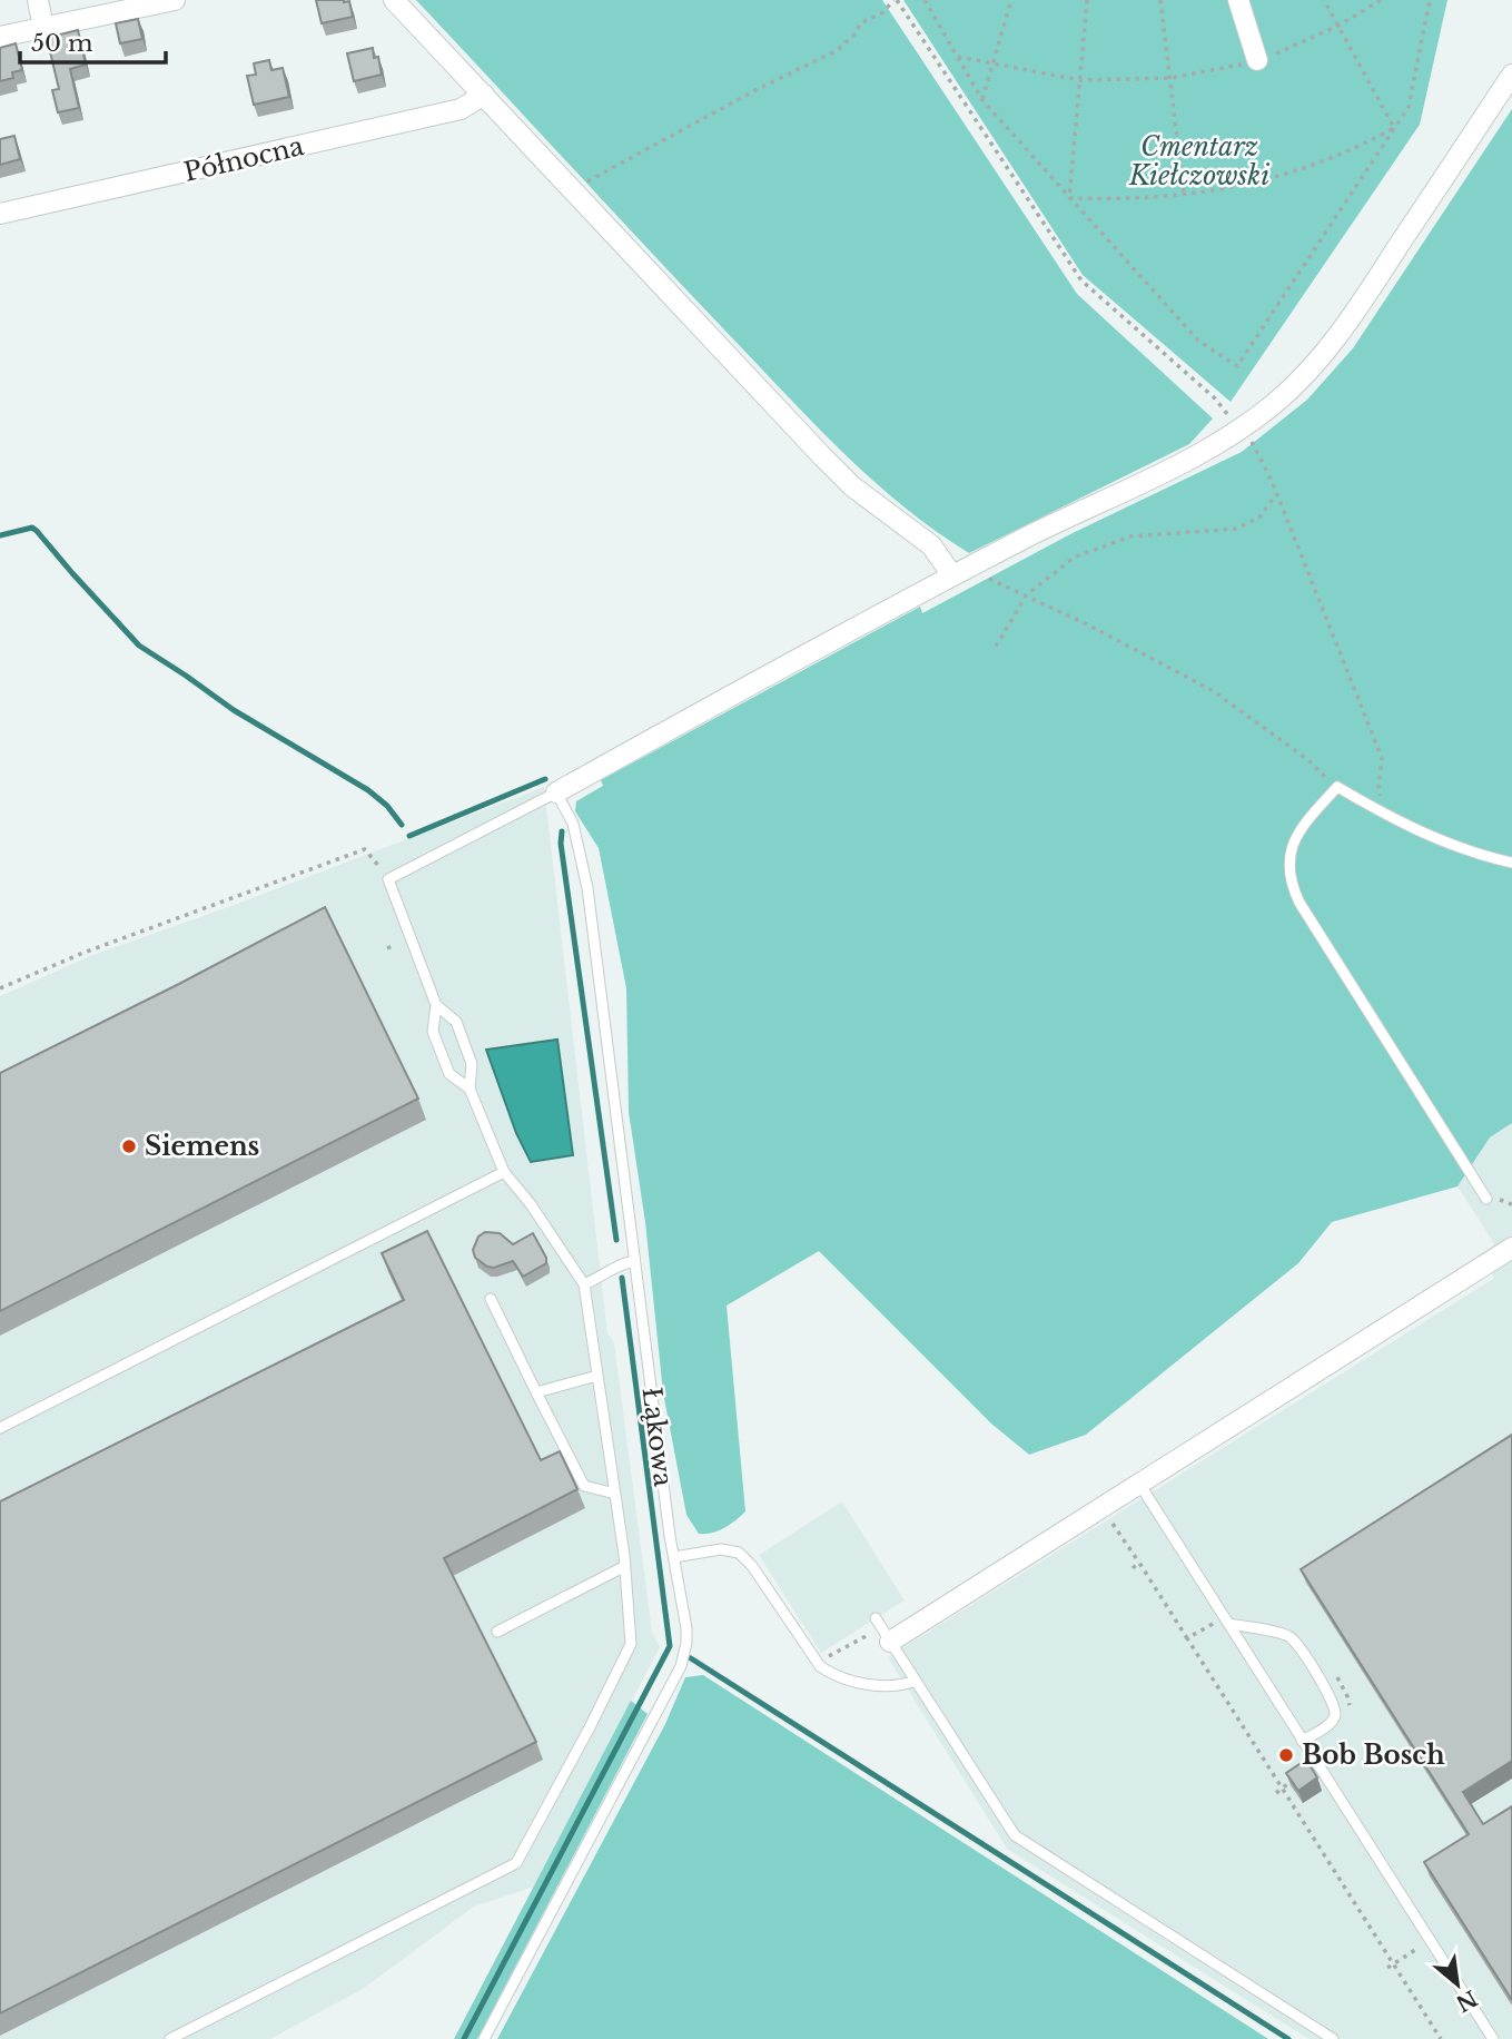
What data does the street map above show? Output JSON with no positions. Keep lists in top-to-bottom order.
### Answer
{
  "streets": {
    "street": ["Północna"],
    "lane": ["Łąkowa"]
  },
  "parks": ["Cmentarz Kiełczowski"],
  "places": ["Siemens", "Bob Bosch"],
  "scale_bar": "50 m",
  "north": "bottom right"
}
